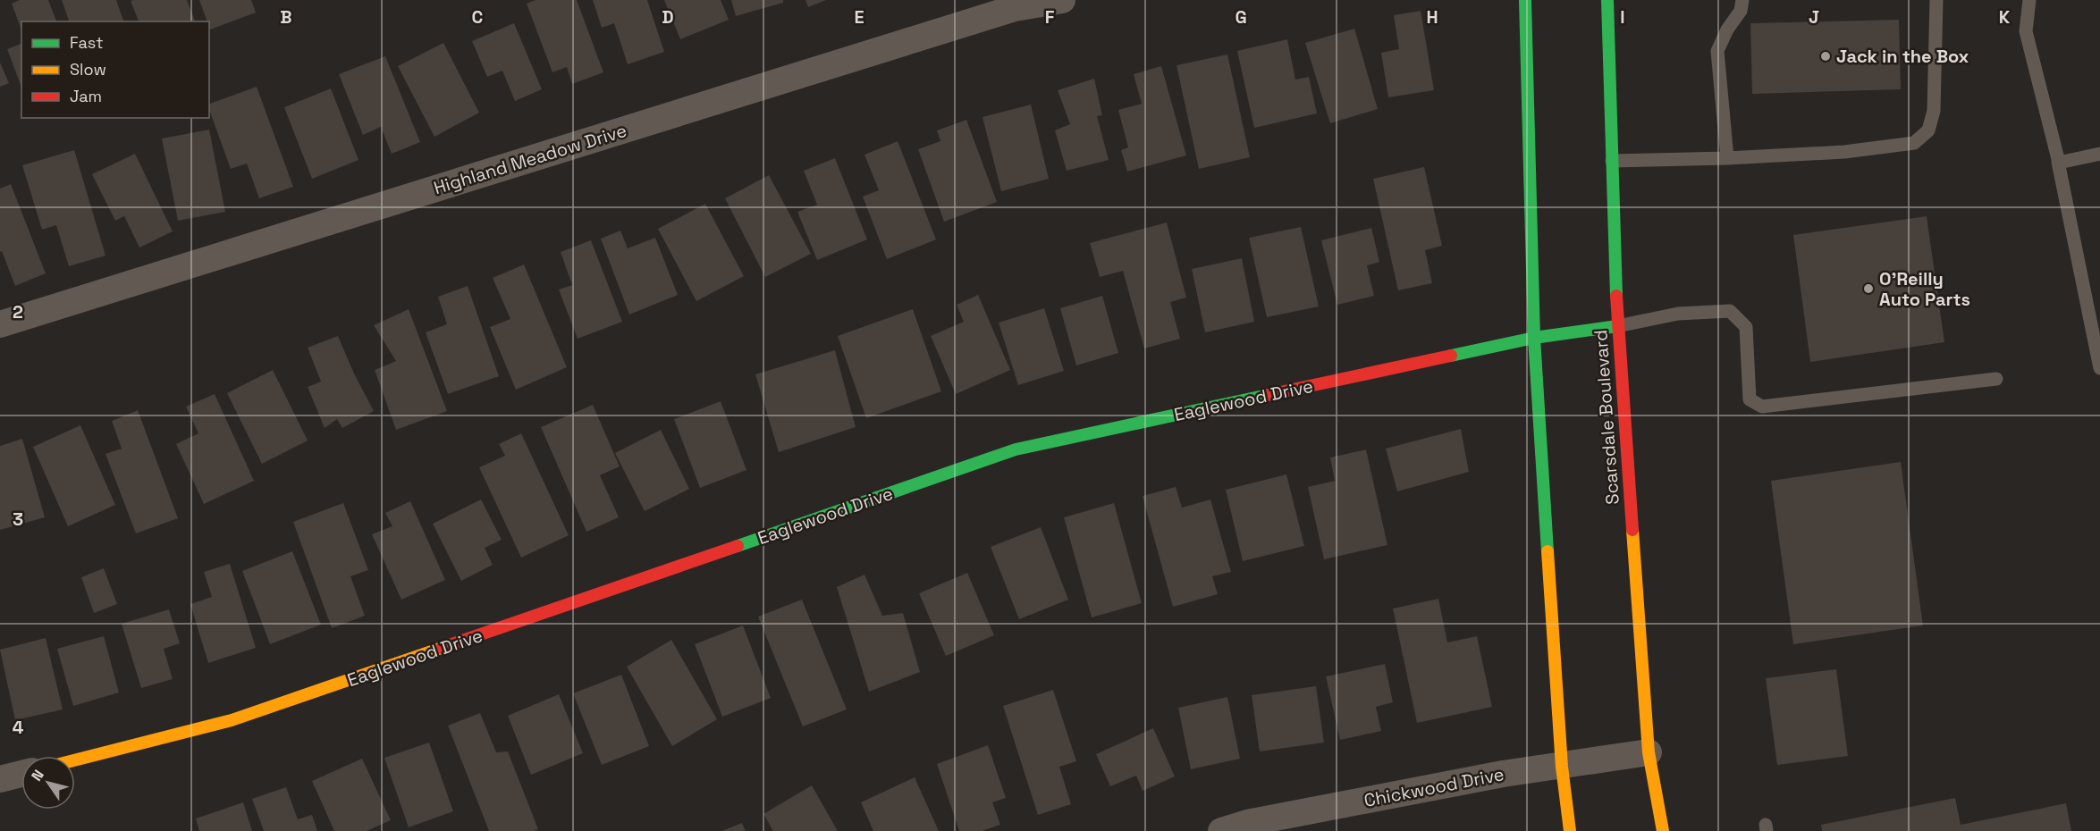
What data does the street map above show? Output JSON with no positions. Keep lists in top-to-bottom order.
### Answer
{
  "streets": {
    "main road": ["Eaglewood Drive", "Scarsdale Boulevard"],
    "street": ["Highland Meadow Drive", "Chickwood Drive"]
  },
  "crossings": [
    ["Eaglewood Drive", "Scarsdale Boulevard"],
    ["Scarsdale Boulevard", "Chickwood Drive"]
  ],
  "places": ["Jack in the Box", "O'Reilly Auto Parts"],
  "legend": ["Fast", "Slow", "Jam"],
  "north": "top left",
  "grid": {
    "columns": [
      "B",
      "C",
      "D",
      "E",
      "F",
      "G",
      "H",
      "I",
      "J",
      "K"
    ],
    "rows": ["2", "3", "4"]
  }
}
